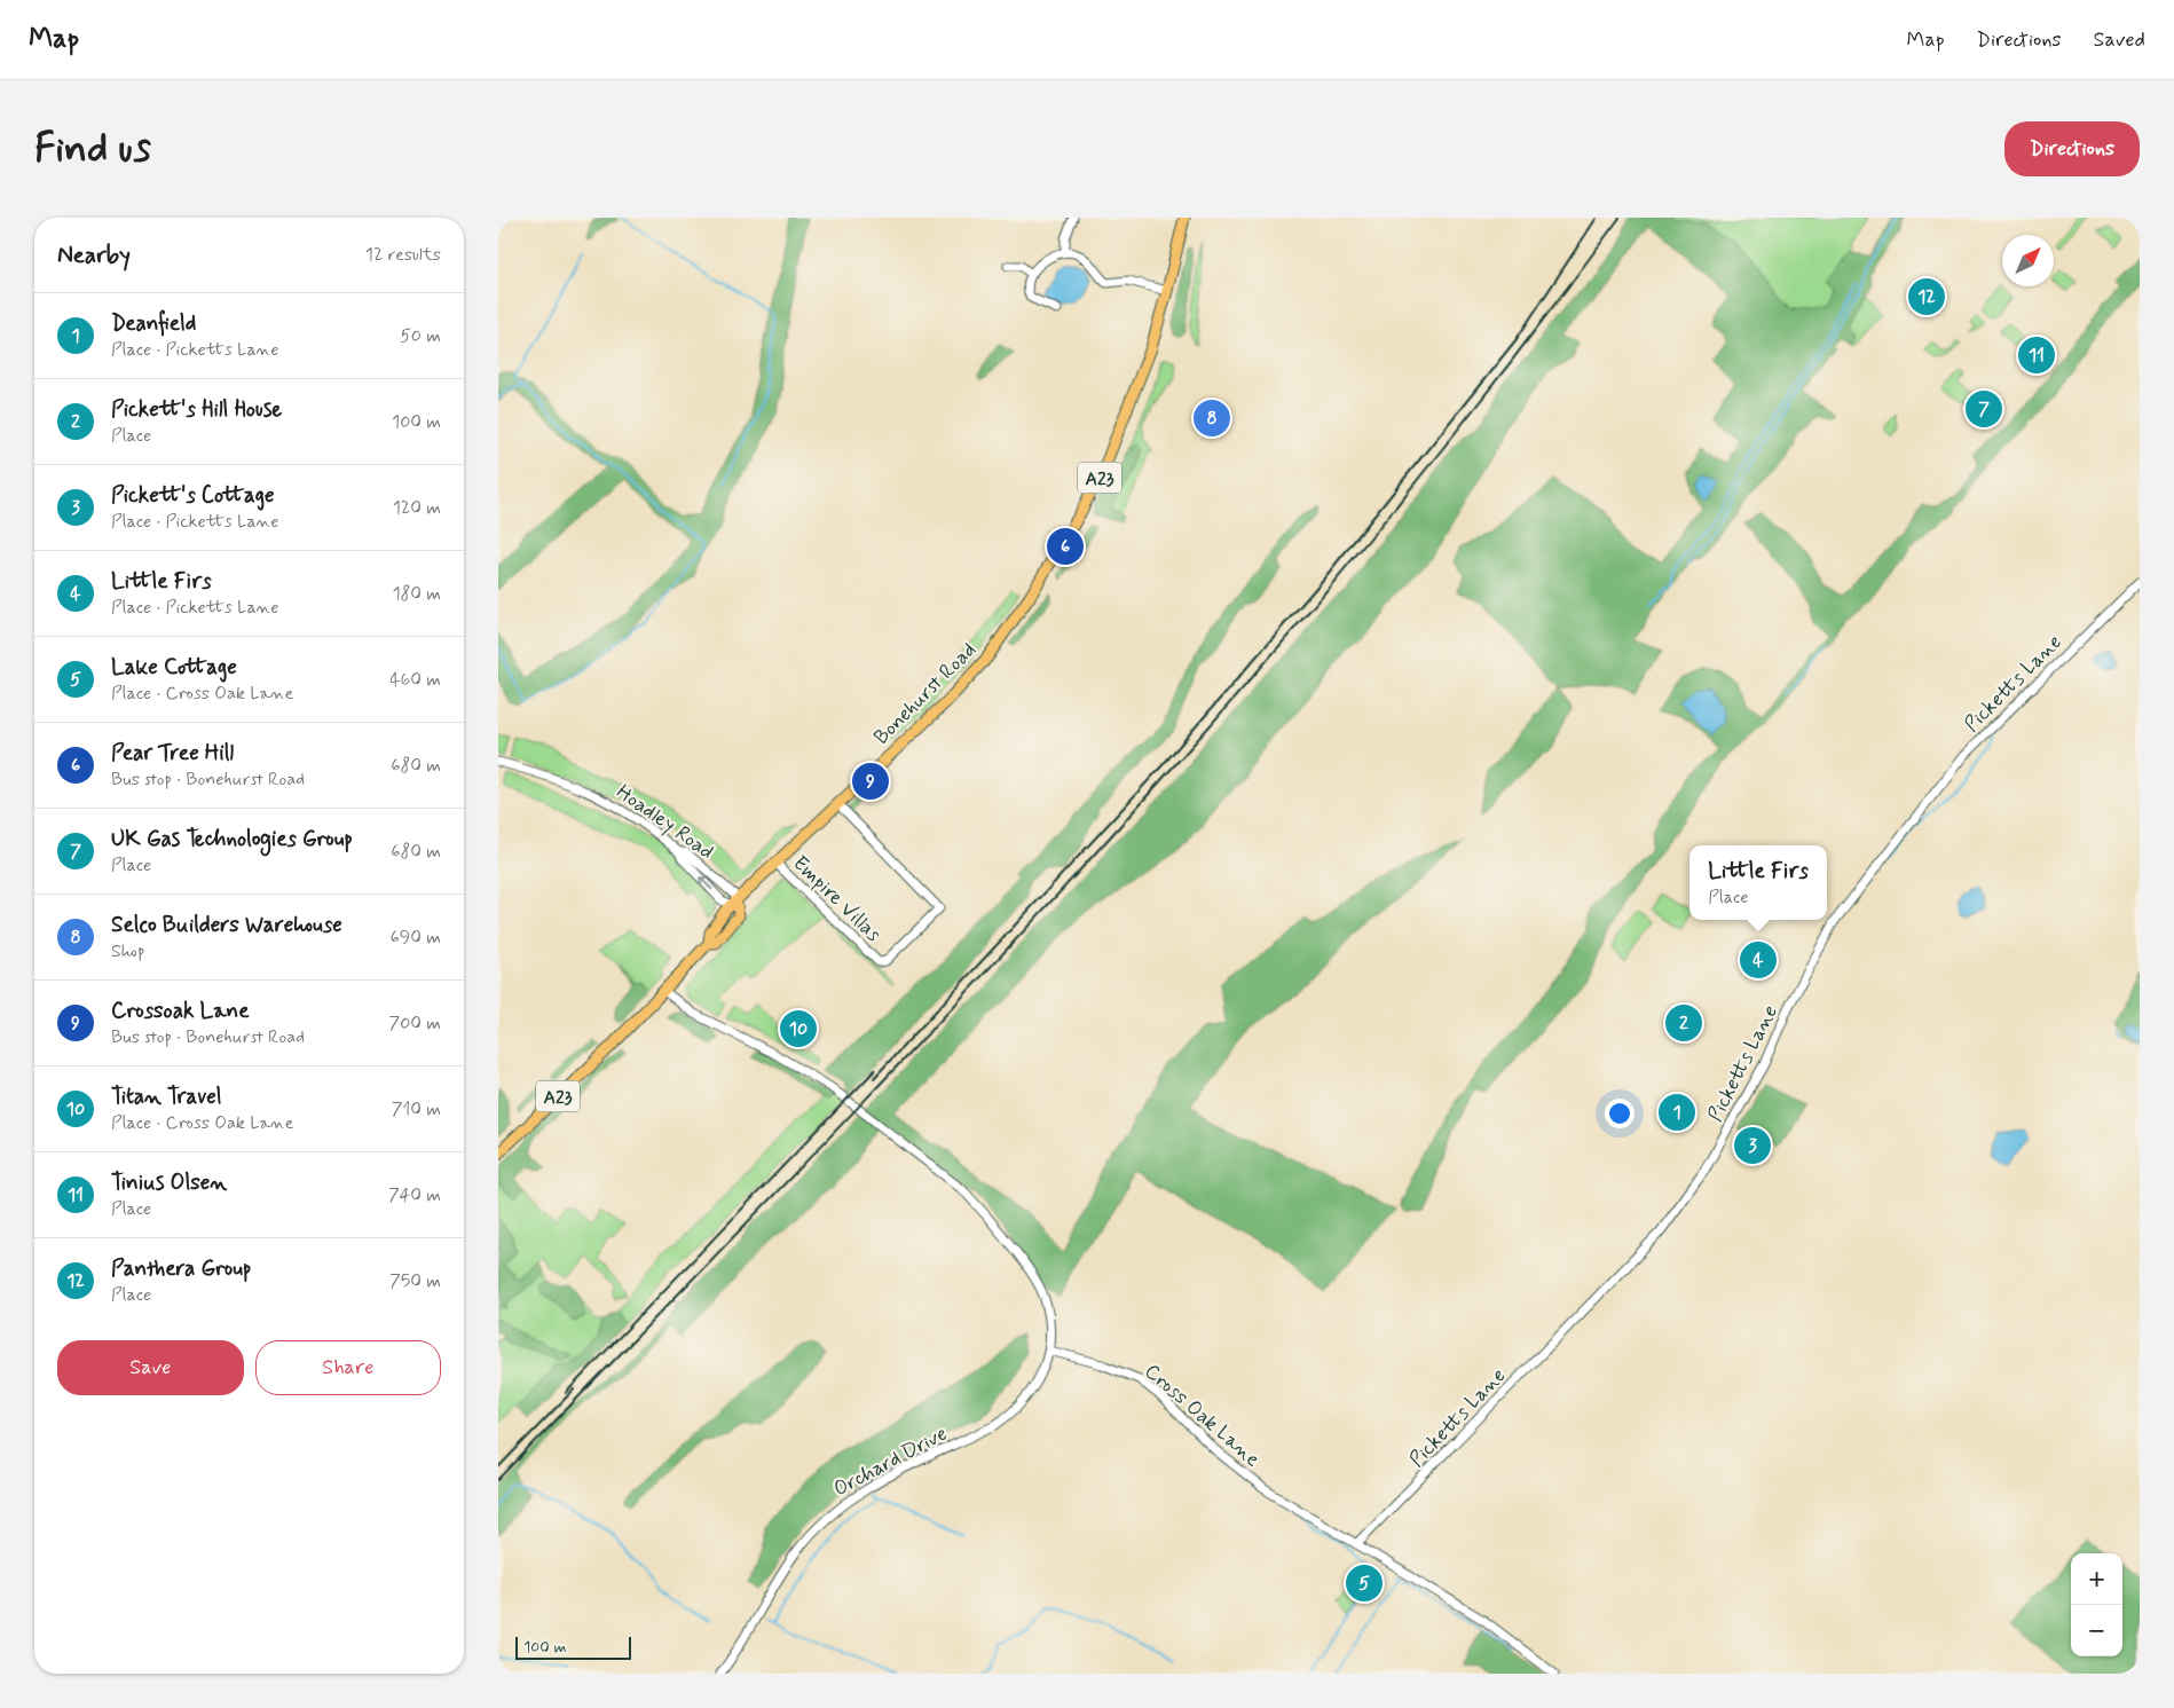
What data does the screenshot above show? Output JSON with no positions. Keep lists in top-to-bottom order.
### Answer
{
  "streets": {
    "main road": ["A23", "Bonehurst Road"],
    "street": [
      "Picketts Lane",
      "Hoadley Road",
      "Empire Villas",
      "Cross Oak Lane",
      "Orchard Drive"
    ]
  },
  "crossings": [
    ["Picketts Lane", "Cross Oak Lane"],
    ["Bonehurst Road", "Hoadley Road"],
    ["Bonehurst Road", "Empire Villas"],
    ["Cross Oak Lane", "Orchard Drive"]
  ],
  "scale_bar": "100 m",
  "north": "top right",
  "page": {
    "header": "Map",
    "nav": ["Map", "Directions", "Saved"],
    "buttons": [
      "Directions",
      ["Save", "Share"]
    ],
    "title": "Find us",
    "heading": ["Nearby", "12 results"],
    "pins": [
      "12",
      "11",
      "7",
      "8",
      "6",
      "9",
      "4",
      "2",
      "10",
      "1",
      "3",
      "5"
    ],
    "list": [
      {
        "mark": "1",
        "name": "Deanfield",
        "note": "Place · Picketts Lane",
        "value": "50 m"
      },
      {
        "mark": "2",
        "name": "Pickett's Hill House",
        "note": "Place",
        "value": "100 m"
      },
      {
        "mark": "3",
        "name": "Pickett's Cottage",
        "note": "Place · Picketts Lane",
        "value": "120 m"
      },
      {
        "mark": "4",
        "name": "Little Firs",
        "note": "Place · Picketts Lane",
        "value": "180 m"
      },
      {
        "mark": "5",
        "name": "Lake Cottage",
        "note": "Place · Cross Oak Lane",
        "value": "460 m"
      },
      {
        "mark": "6",
        "name": "Pear Tree Hill",
        "note": "Bus stop · Bonehurst Road",
        "value": "680 m"
      },
      {
        "mark": "7",
        "name": "UK Gas Technologies Group",
        "note": "Place",
        "value": "680 m"
      },
      {
        "mark": "8",
        "name": "Selco Builders Warehouse",
        "note": "Shop",
        "value": "690 m"
      },
      {
        "mark": "9",
        "name": "Crossoak Lane",
        "note": "Bus stop · Bonehurst Road",
        "value": "700 m"
      },
      {
        "mark": "10",
        "name": "Titan Travel",
        "note": "Place · Cross Oak Lane",
        "value": "710 m"
      },
      {
        "mark": "11",
        "name": "Tinius Olsen",
        "note": "Place",
        "value": "740 m"
      },
      {
        "mark": "12",
        "name": "Panthera Group",
        "note": "Place",
        "value": "750 m"
      }
    ],
    "popup": ["Little Firs", "Place"],
    "map_buttons": ["+", "−"],
    "scale": "100 m"
  }
}
